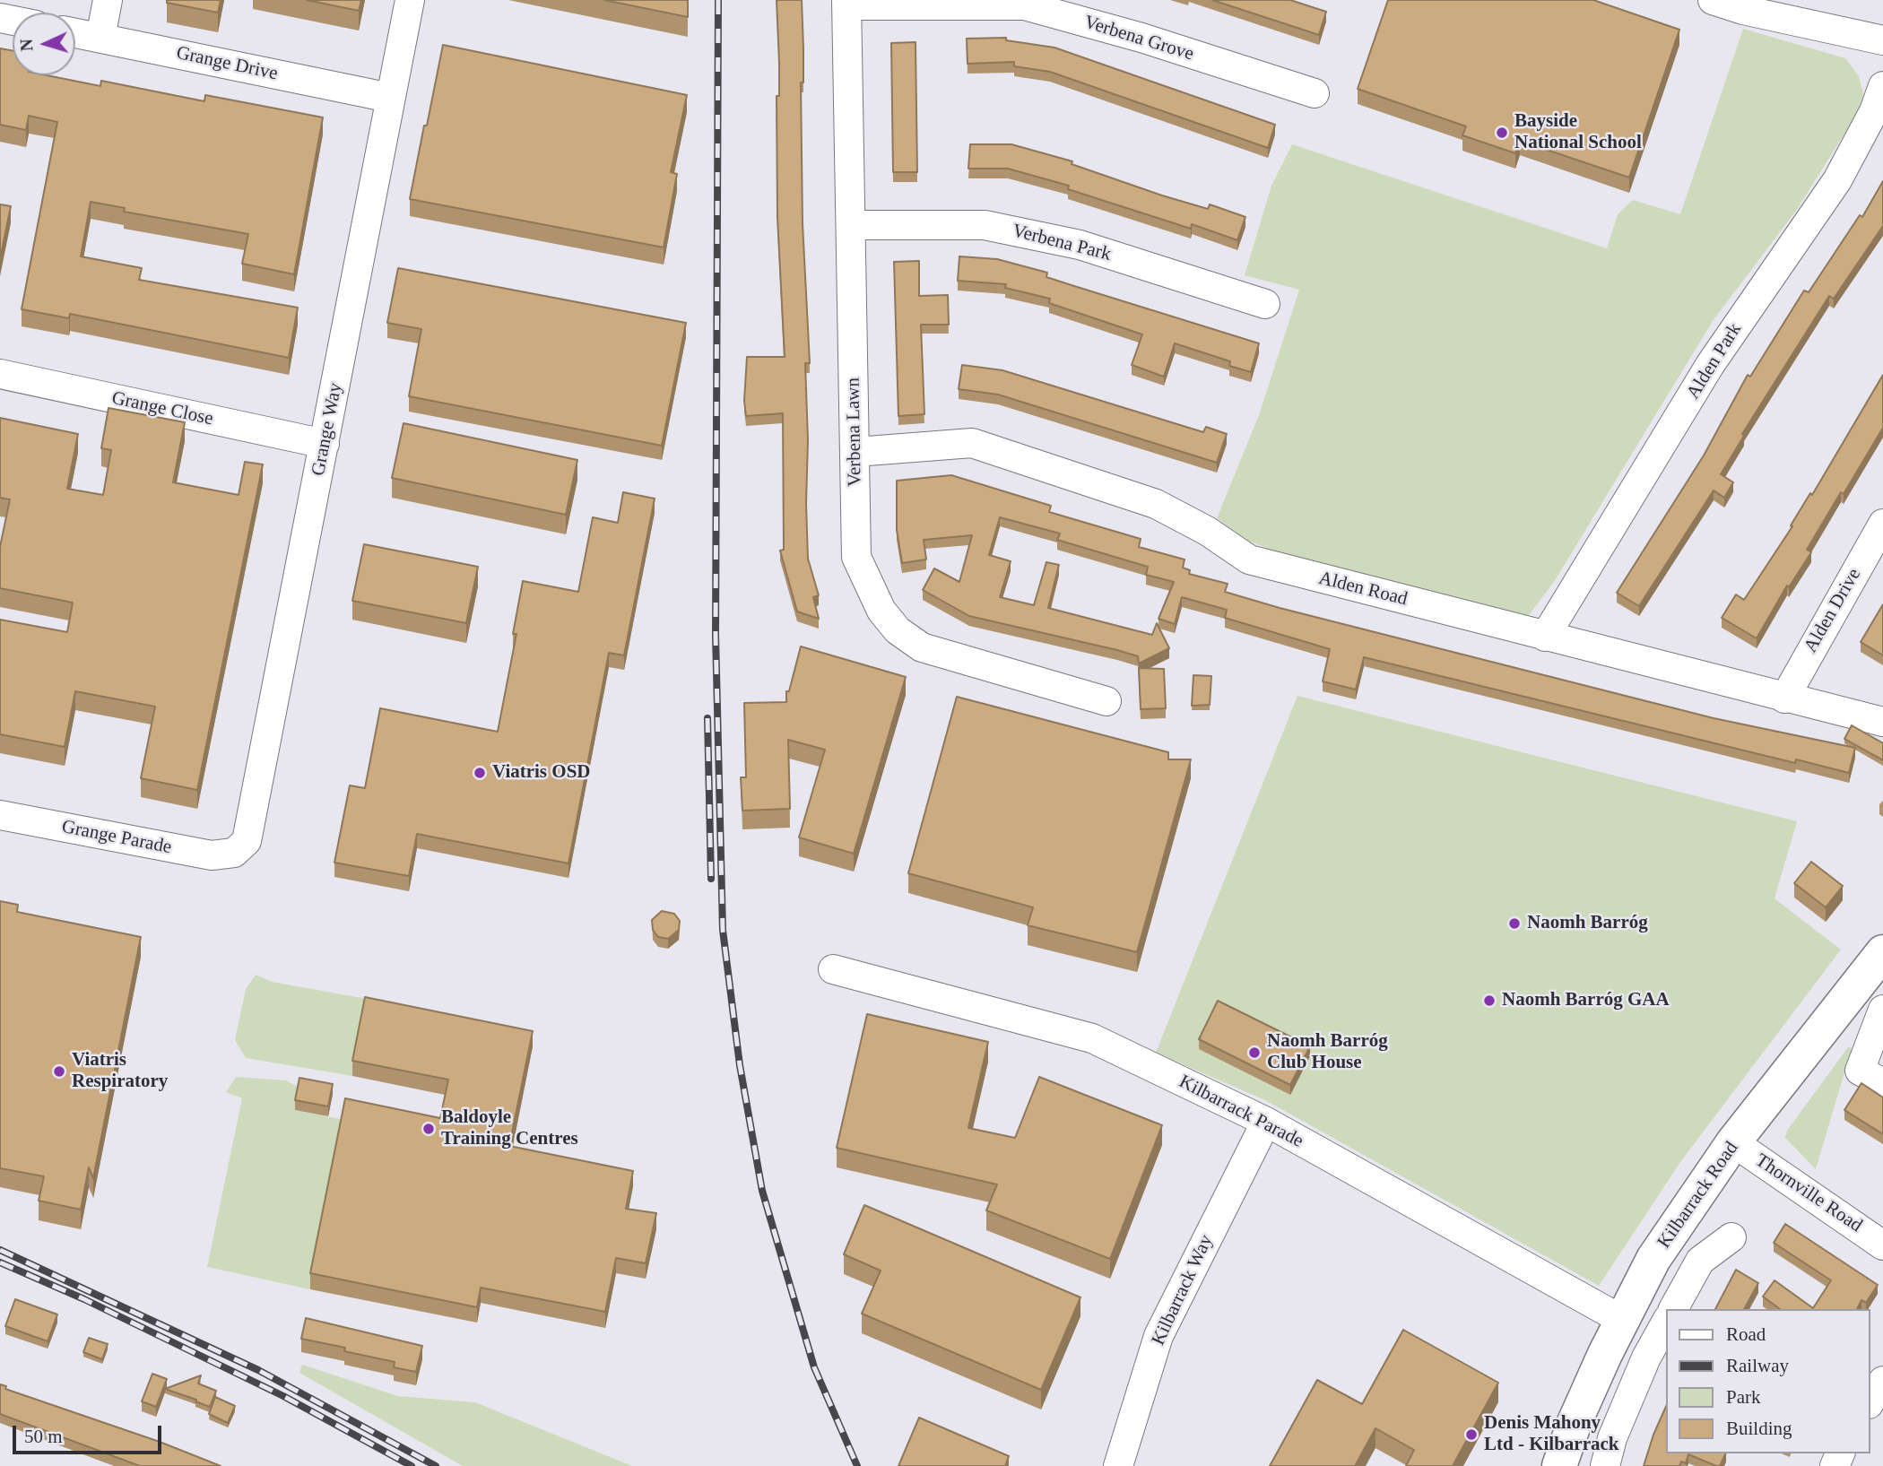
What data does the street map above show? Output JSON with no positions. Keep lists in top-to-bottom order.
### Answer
{
  "streets": {
    "main road": ["Kilbarrack Road"],
    "street": [
      "Verbena Grove",
      "Grange Drive",
      "Verbena Park",
      "Alden Park",
      "Grange Close",
      "Grange Way",
      "Verbena Lawn",
      "Alden Road",
      "Alden Drive",
      "Grange Parade",
      "Kilbarrack Parade",
      "Thornville Road",
      "Kilbarrack Way"
    ]
  },
  "crossings": [
    ["Verbena Grove", "Verbena Lawn"],
    ["Grange Drive", "Grange Way"],
    ["Verbena Park", "Verbena Lawn"],
    ["Alden Park", "Alden Road"],
    ["Grange Close", "Grange Way"],
    ["Grange Way", "Grange Parade"],
    ["Verbena Lawn", "Alden Road"],
    ["Alden Road", "Alden Drive"],
    ["Kilbarrack Parade", "Kilbarrack Road"],
    ["Kilbarrack Parade", "Kilbarrack Way"],
    ["Thornville Road", "Kilbarrack Road"]
  ],
  "places": [
    "Bayside National School",
    "Viatris OSD",
    "Naomh Barróg",
    "Naomh Barróg GAA",
    "Naomh Barróg Club House",
    "Viatris Respiratory",
    "Baldoyle Training Centres",
    "Denis Mahony Ltd - Kilbarrack"
  ],
  "legend": [
    "Road",
    "Railway",
    "Park",
    "Building"
  ],
  "scale_bar": "50 m",
  "north": "left"
}
